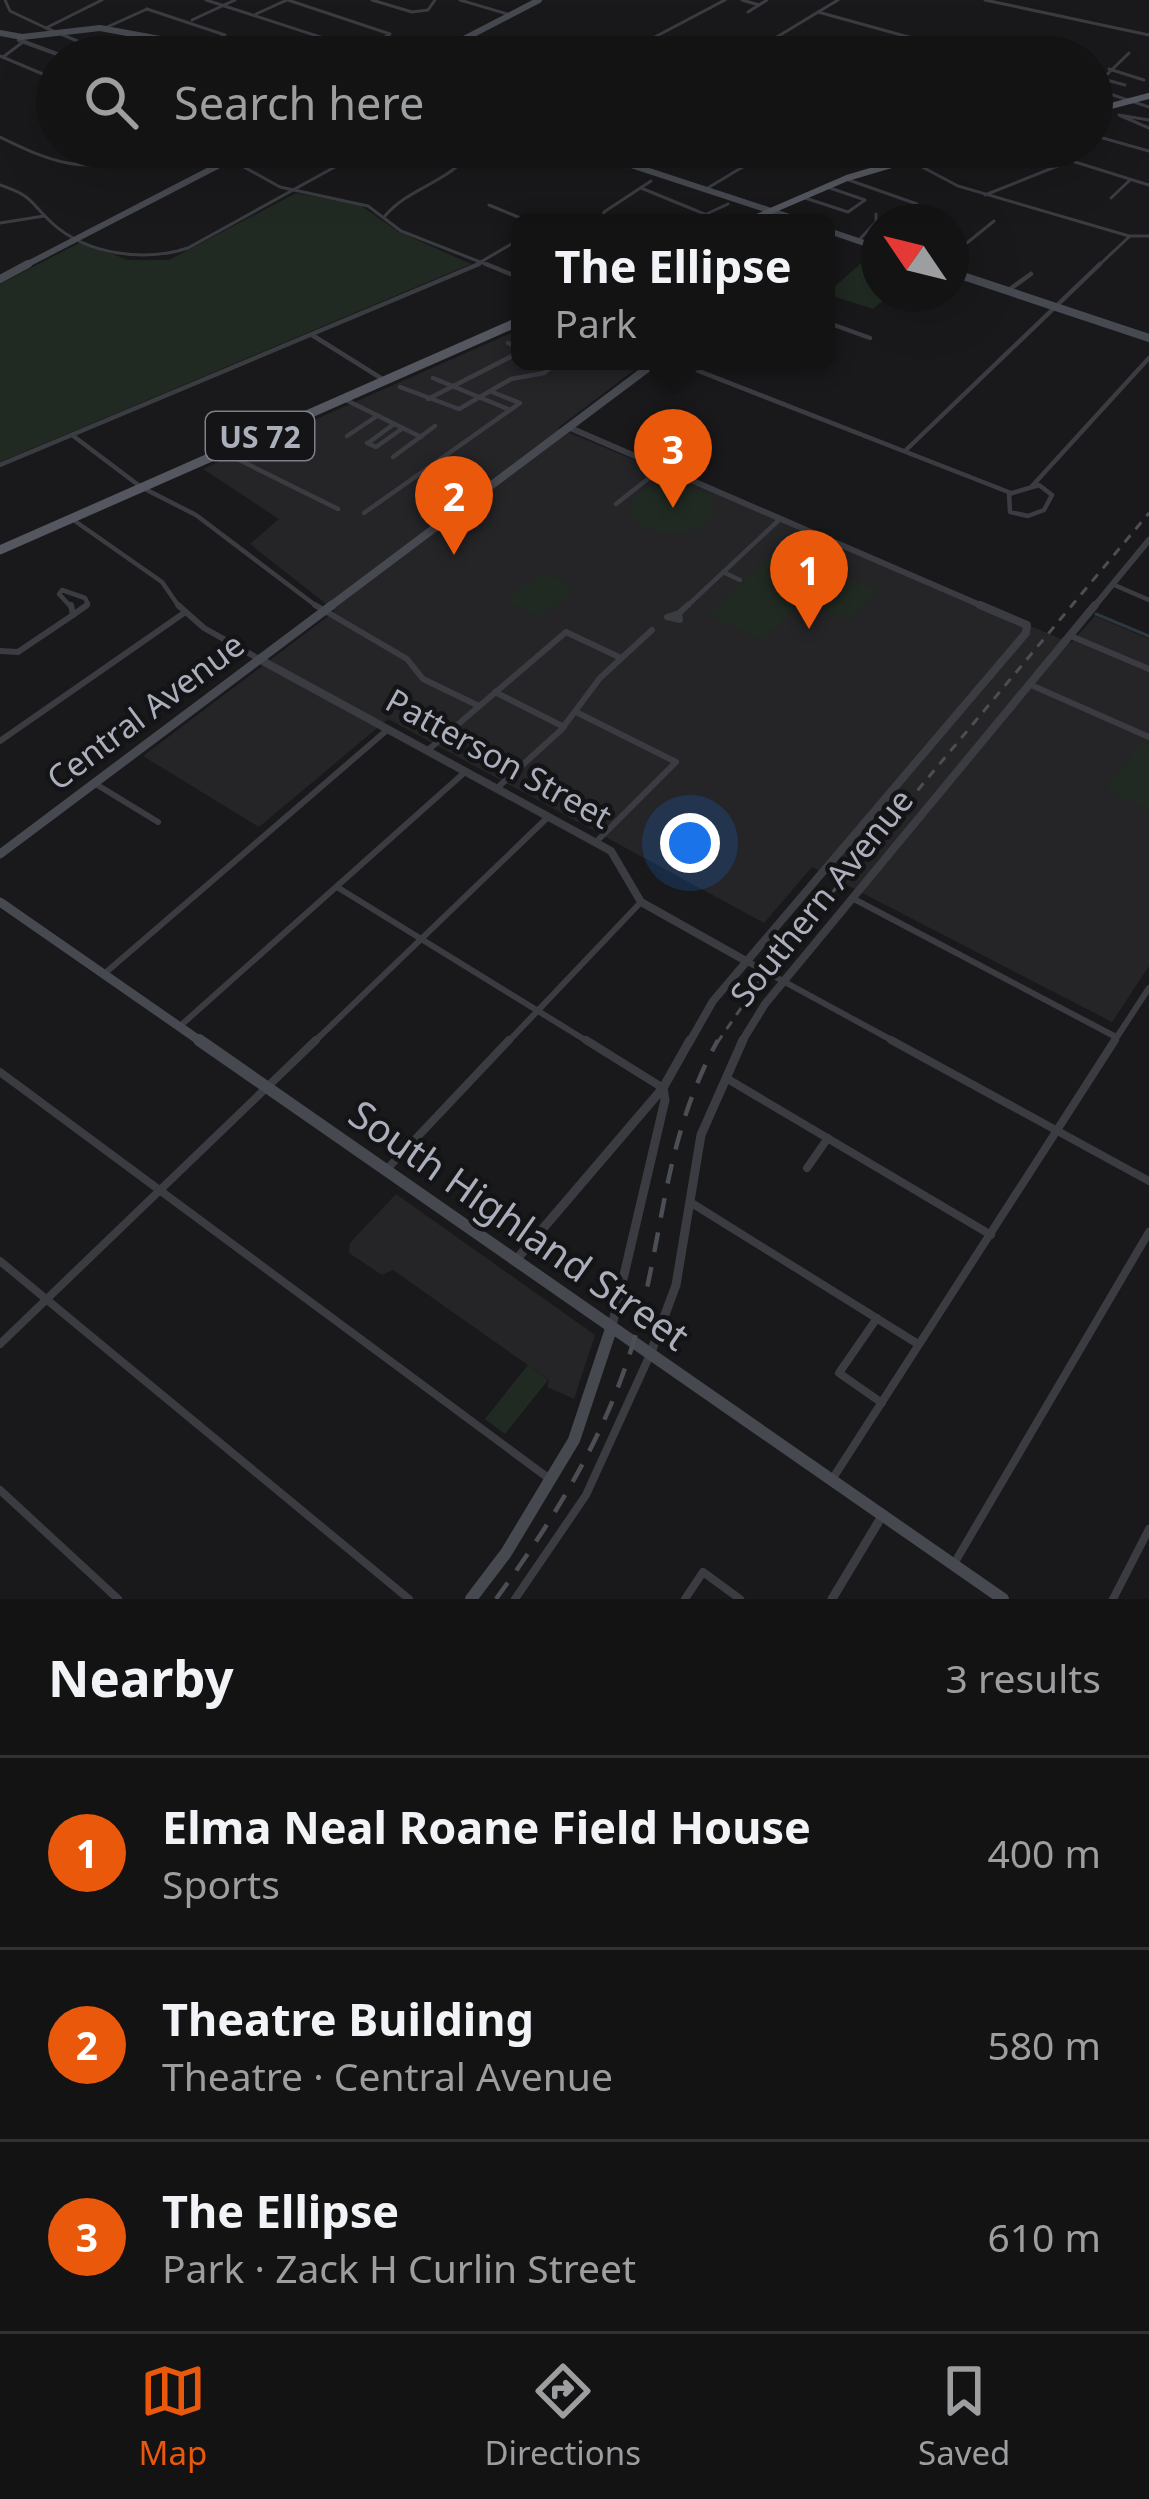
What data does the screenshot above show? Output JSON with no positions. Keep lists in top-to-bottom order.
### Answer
{
  "streets": {
    "main road": ["US 72", "Central Avenue", "South Highland Street"],
    "street": ["Patterson Street", "Southern Avenue"]
  },
  "crossings": [
    ["US 72", "Patterson Street"],
    ["Central Avenue", "Patterson Street"],
    ["Patterson Street", "Southern Avenue"],
    ["Southern Avenue", "South Highland Street"]
  ],
  "north": "top left",
  "page": {
    "search": "Search here",
    "popup": ["The Ellipse", "Park"],
    "pins": ["3", "2", "1"],
    "heading": ["Nearby", "3 results"],
    "list": [
      {
        "mark": "1",
        "name": "Elma Neal Roane Field House",
        "note": "Sports",
        "value": "400 m"
      },
      {
        "mark": "2",
        "name": "Theatre Building",
        "note": "Theatre · Central Avenue",
        "value": "580 m"
      },
      {
        "mark": "3",
        "name": "The Ellipse",
        "note": "Park · Zack H Curlin Street",
        "value": "610 m"
      }
    ],
    "nav": ["Map", "Directions", "Saved"]
  }
}
